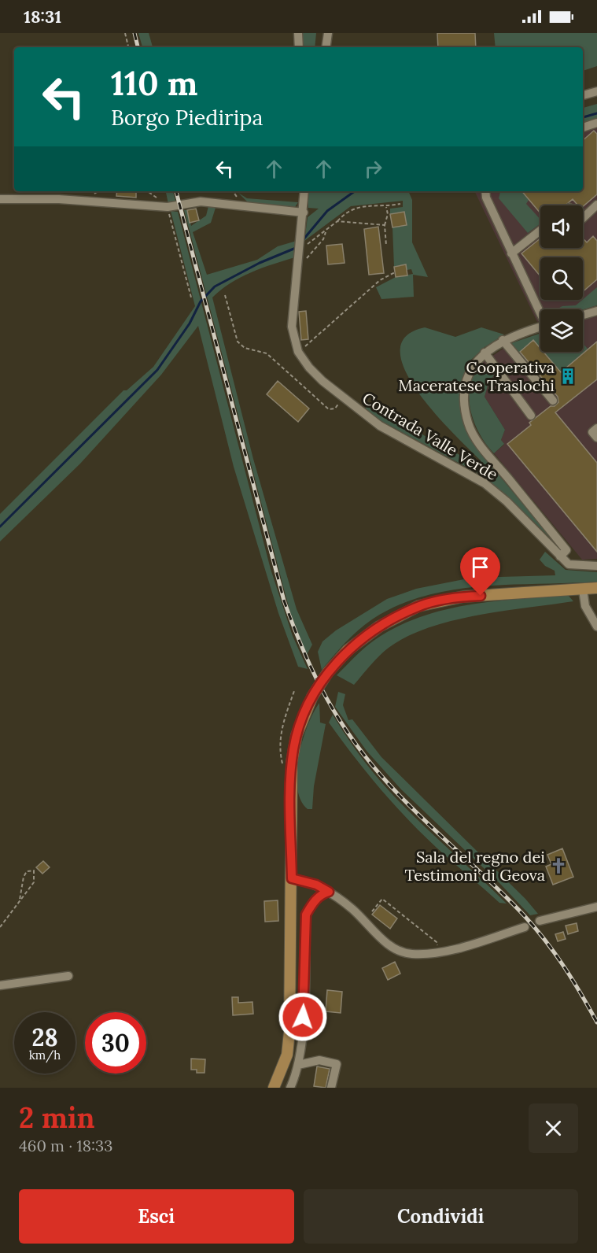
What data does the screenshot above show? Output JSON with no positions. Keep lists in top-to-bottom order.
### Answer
{
  "streets": {
    "street": ["Contrada Valle Verde"]
  },
  "places": {
    "building": ["Cooperativa Maceratese Traslochi"],
    "church": ["Sala del regno dei Testimoni di Geova"]
  },
  "page": {
    "status": "18:31",
    "turn": ["110 m", "Borgo Piediripa"],
    "speed": "28 km/h",
    "limit": "30",
    "heading": ["2 min", "460 m · 18:33"],
    "buttons": ["Esci", "Condividi"]
  }
}
